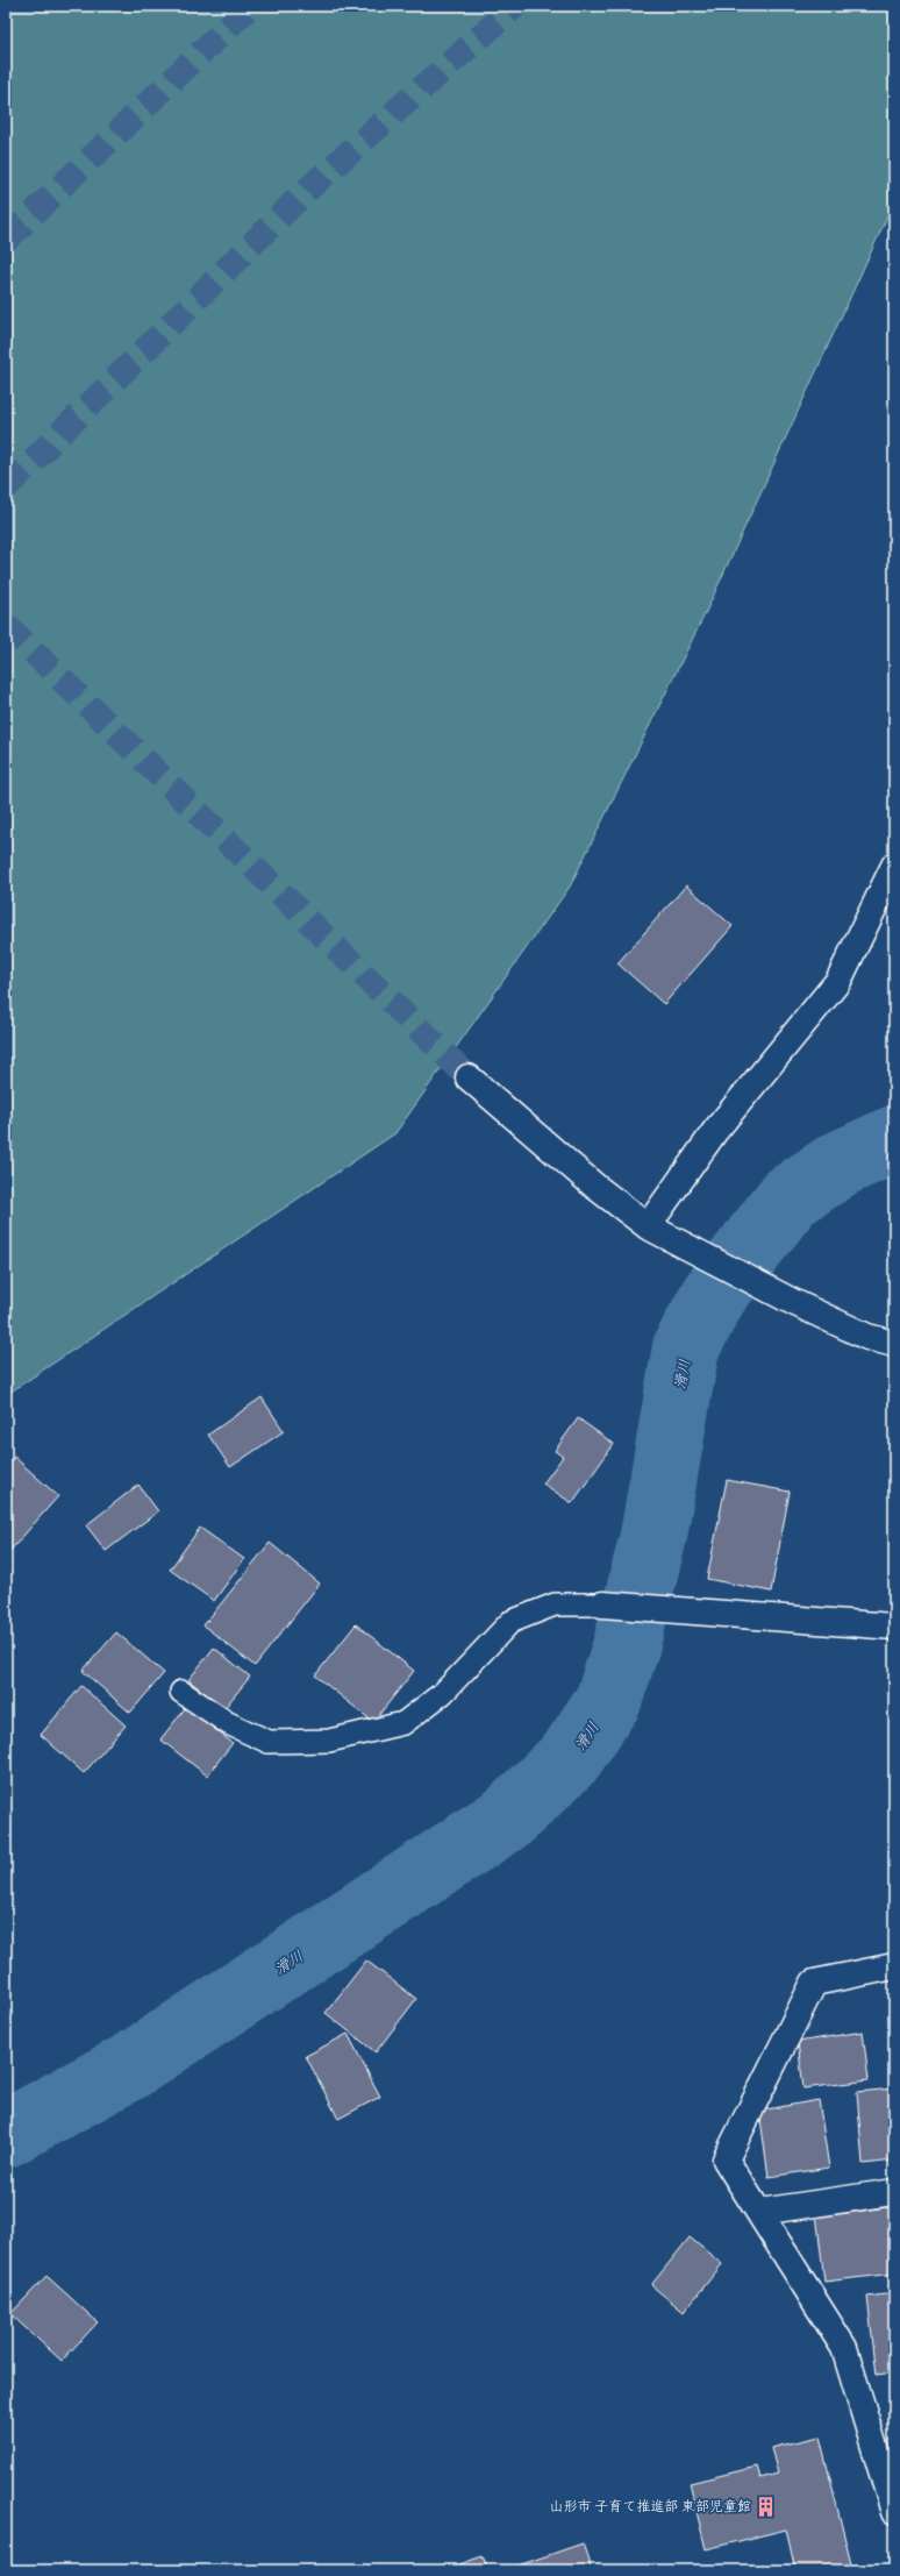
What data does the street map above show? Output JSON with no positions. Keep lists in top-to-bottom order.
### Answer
{
  "water": ["滑川"],
  "places": {
    "building": ["山形市 子育て推進部 東部児童館"]
  }
}
